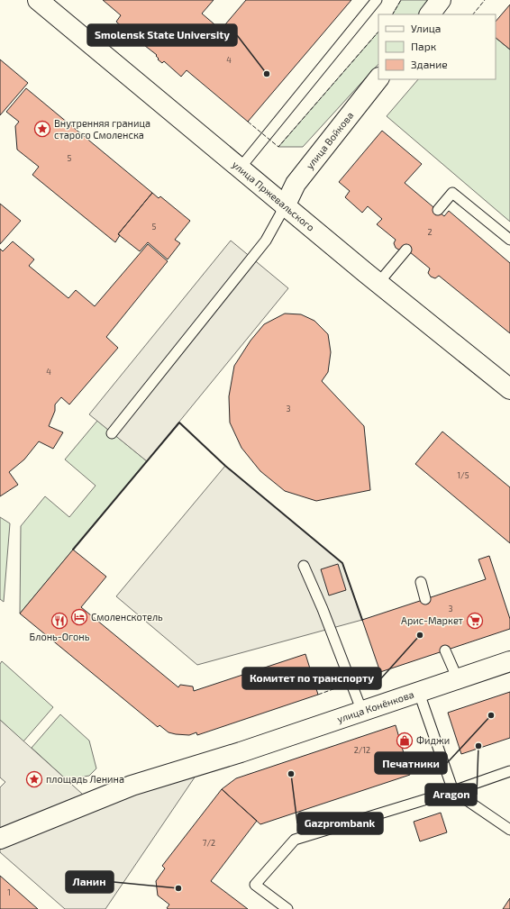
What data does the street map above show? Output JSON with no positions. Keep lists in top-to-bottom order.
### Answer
{
  "streets": {
    "street": ["улица Войкова", "улица Пржевальского", "улица Конёнкова"]
  },
  "crossings": [
    ["улица Войкова", "улица Пржевальского"]
  ],
  "places": {
    "other": [
      "Smolensk State University",
      "Комитет по транспорту",
      "Печатники",
      "Aragon",
      "Gazprombank",
      "Ланин"
    ],
    "place": ["Внутренняя граница старого Смоленска", "площадь Ленина"],
    "hotel": ["Смоленскотель"],
    "restaurant": ["Блонь-Огонь"],
    "supermarket": ["Арис-Маркет"],
    "shop": ["Фиджи"]
  },
  "house_numbers": [
    "4",
    "5",
    "5",
    "2",
    "4",
    "3",
    "1/5",
    "3",
    "2/12",
    "7/2",
    "1"
  ],
  "legend": ["Улица", "Парк", "Здание"]
}
